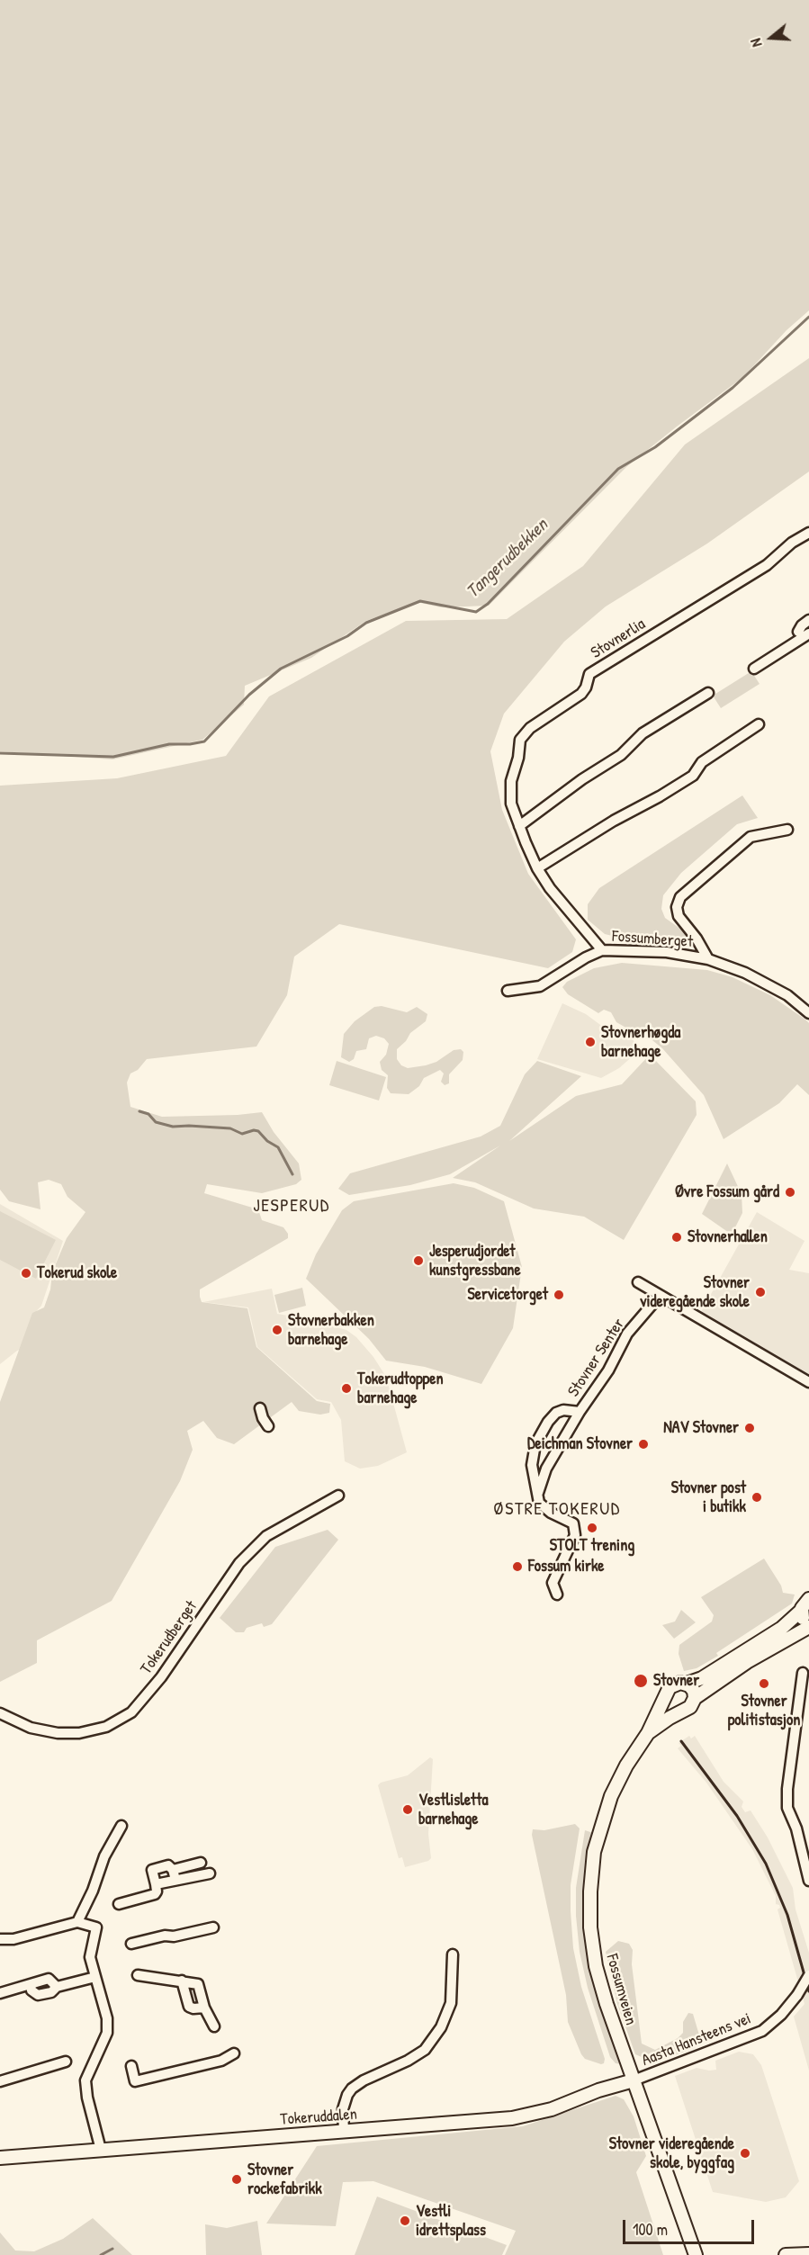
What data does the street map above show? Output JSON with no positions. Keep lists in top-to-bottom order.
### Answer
{
  "streets": {
    "street": [
      "Stovnerlia",
      "Fossumberget",
      "Stovner Senter",
      "Tokerudberget",
      "Fossumveien",
      "Aasta Hansteens vei",
      "Tokeruddalen"
    ]
  },
  "crossings": [
    ["Stovnerlia", "Fossumberget"],
    ["Fossumveien", "Aasta Hansteens vei"],
    ["Fossumveien", "Tokeruddalen"],
    ["Aasta Hansteens vei", "Tokeruddalen"]
  ],
  "districts": ["JESPERUD", "ØSTRE TOKERUD"],
  "water": ["Tangerudbekken"],
  "places": [
    "Stovnerhøgda barnehage",
    "Øvre Fossum gård",
    "Stovnerhallen",
    "Jesperudjordet kunstgressbane",
    "Tokerud skole",
    "Stovner videregående skole",
    "Servicetorget",
    "Stovnerbakken barnehage",
    "Tokerudtoppen barnehage",
    "NAV Stovner",
    "Deichman Stovner",
    "Stovner post i butikk",
    "STOLT trening",
    "Fossum kirke",
    "Stovner",
    "Stovner politistasjon",
    "Vestlisletta barnehage",
    "Stovner videregående skole, byggfag",
    "Stovner rockefabrikk",
    "Vestli idrettsplass"
  ],
  "scale_bar": "100 m",
  "north": "left"
}
